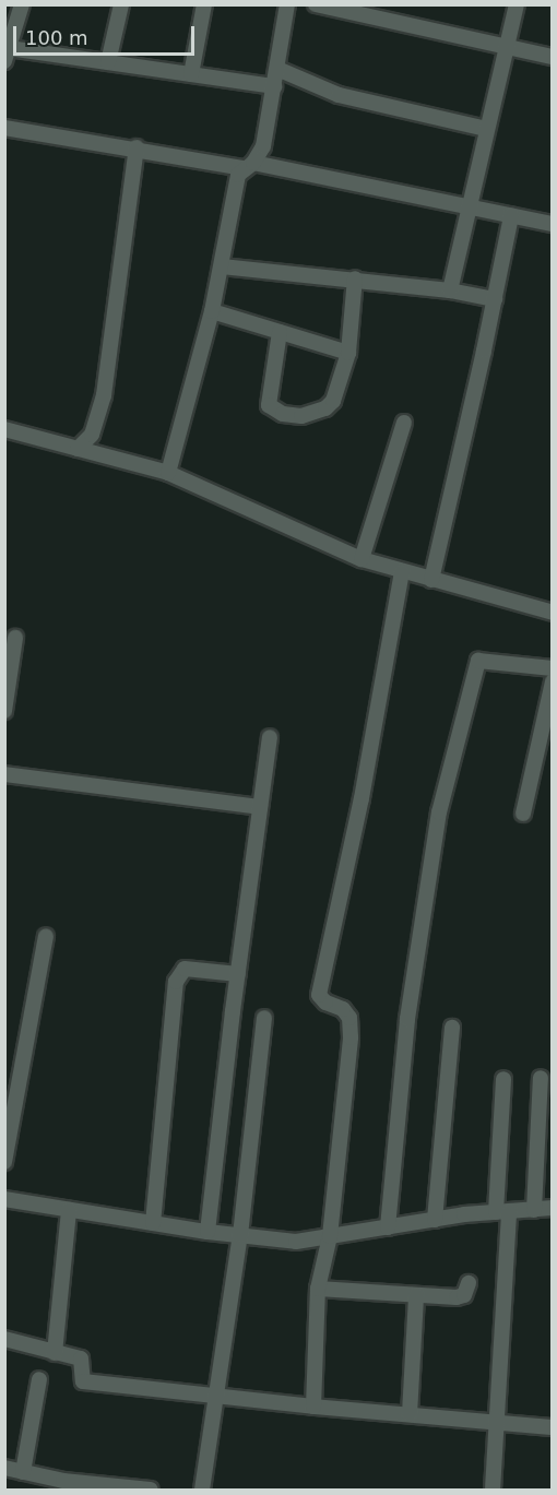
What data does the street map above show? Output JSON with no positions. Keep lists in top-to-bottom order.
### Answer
{
  "scale_bar": "100 m"
}
